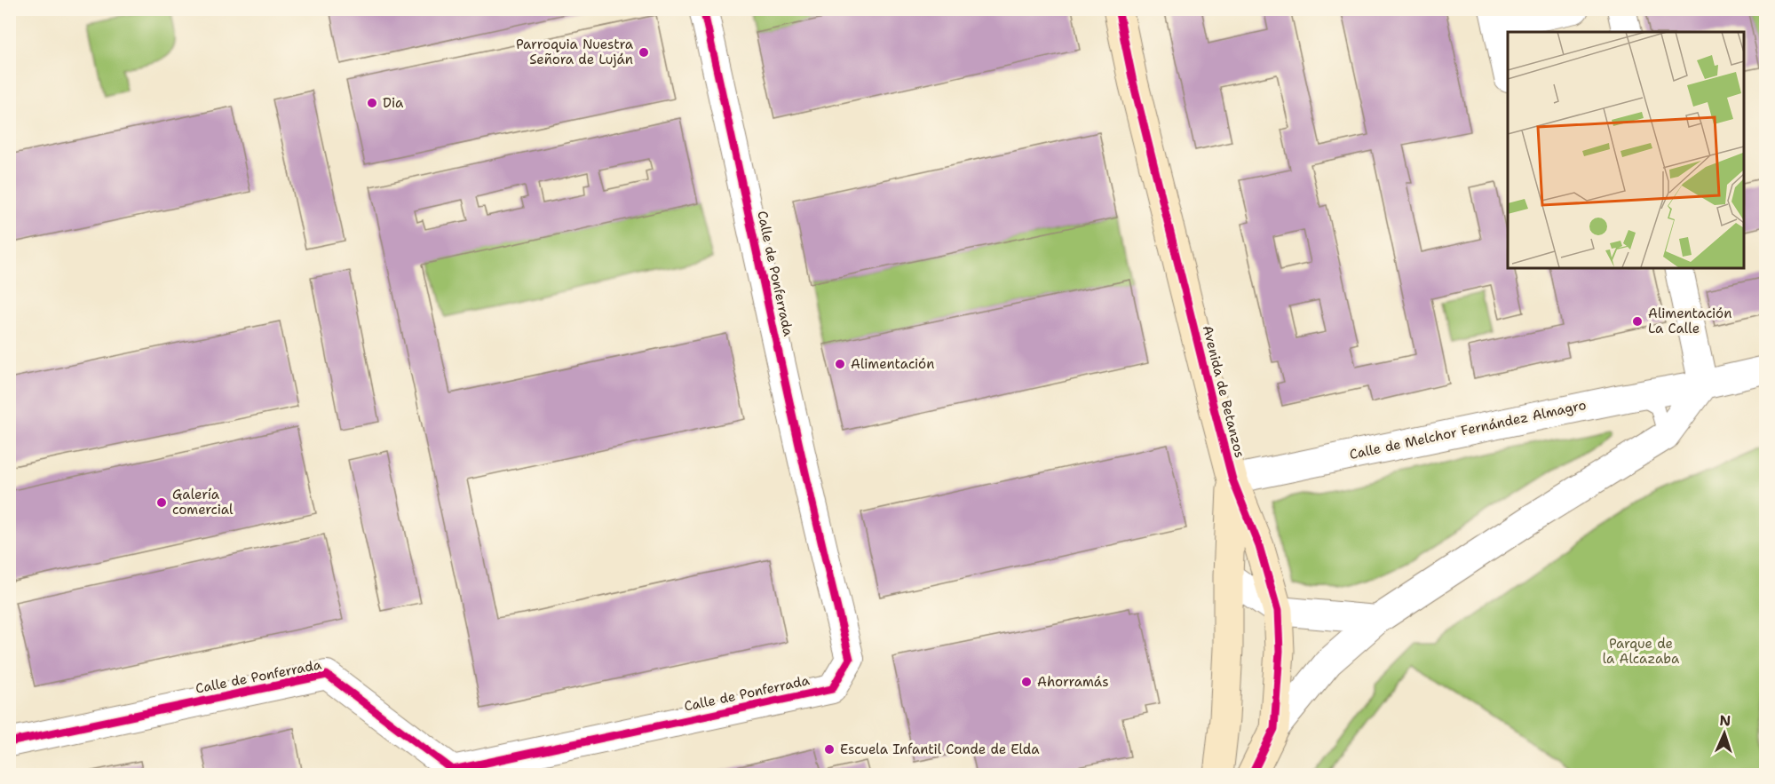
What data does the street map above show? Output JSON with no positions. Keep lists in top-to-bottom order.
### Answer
{
  "streets": {
    "street": ["Calle de Ponferrada", "Avenida de Betanzos", "Calle de Melchor Fernández Almagro"]
  },
  "crossings": [
    ["Avenida de Betanzos", "Calle de Melchor Fernández Almagro"]
  ],
  "parks": ["Parque de la Alcazaba"],
  "places": [
    "Parroquia Nuestra Señora de Luján",
    "Dia",
    "Alimentación La Calle",
    "Alimentación",
    "Galería comercial",
    "Ahorramás",
    "Escuela Infantil Conde de Elda"
  ],
  "north": "top"
}
